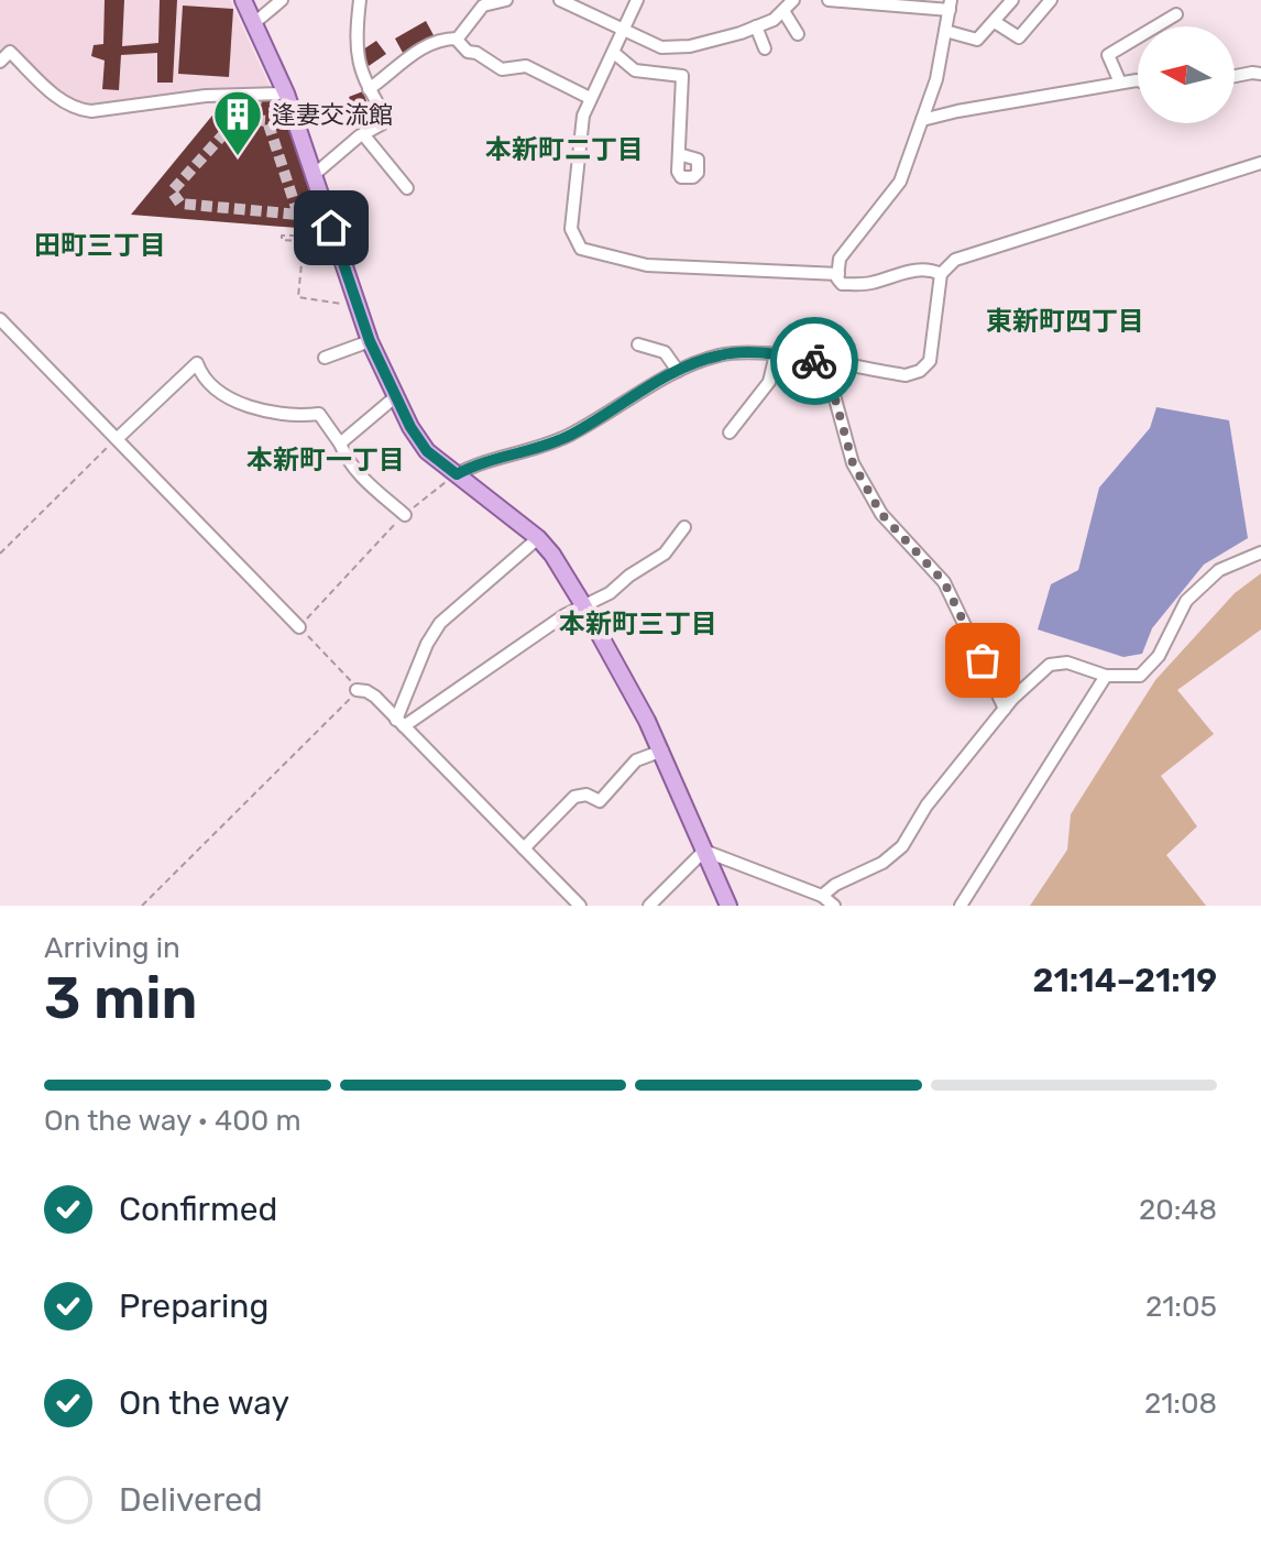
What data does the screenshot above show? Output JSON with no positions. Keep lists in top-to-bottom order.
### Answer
{
  "districts": [
    "本新町二丁目",
    "田町三丁目",
    "東新町四丁目",
    "本新町一丁目",
    "本新町三丁目"
  ],
  "places": {
    "building": ["逢妻交流館"]
  },
  "north": "left",
  "page": {
    "heading": ["3 min", "Arriving in", "21:14–21:19"],
    "bar": "On the way · 400 m",
    "list": [
      ["Confirmed", "20:48"],
      ["Preparing", "21:05"],
      ["On the way", "21:08"],
      "Delivered"
    ]
  }
}
